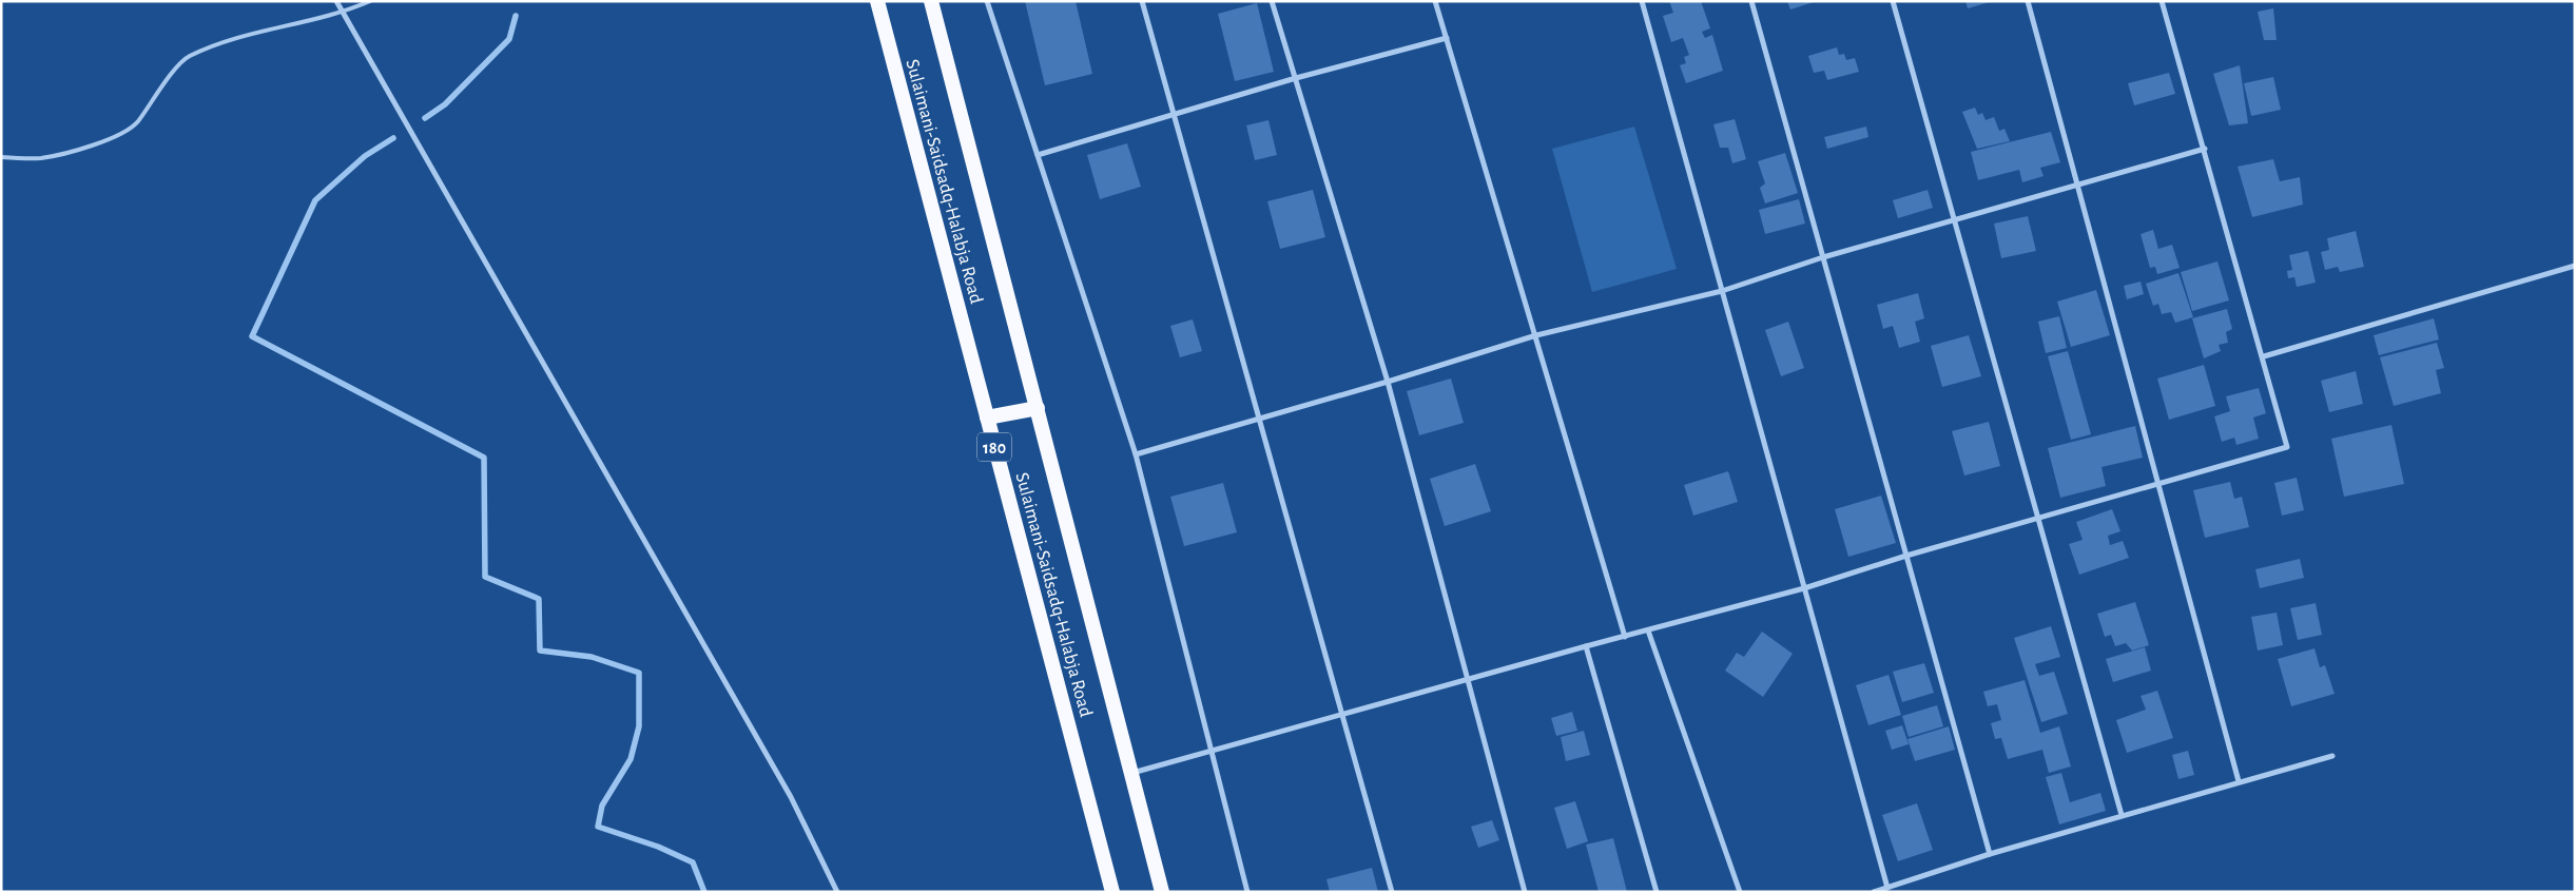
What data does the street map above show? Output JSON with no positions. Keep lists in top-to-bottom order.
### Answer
{
  "streets": {
    "highway": ["Sulaimani-Saidsadq-Halabja Road", "180"]
  }
}
